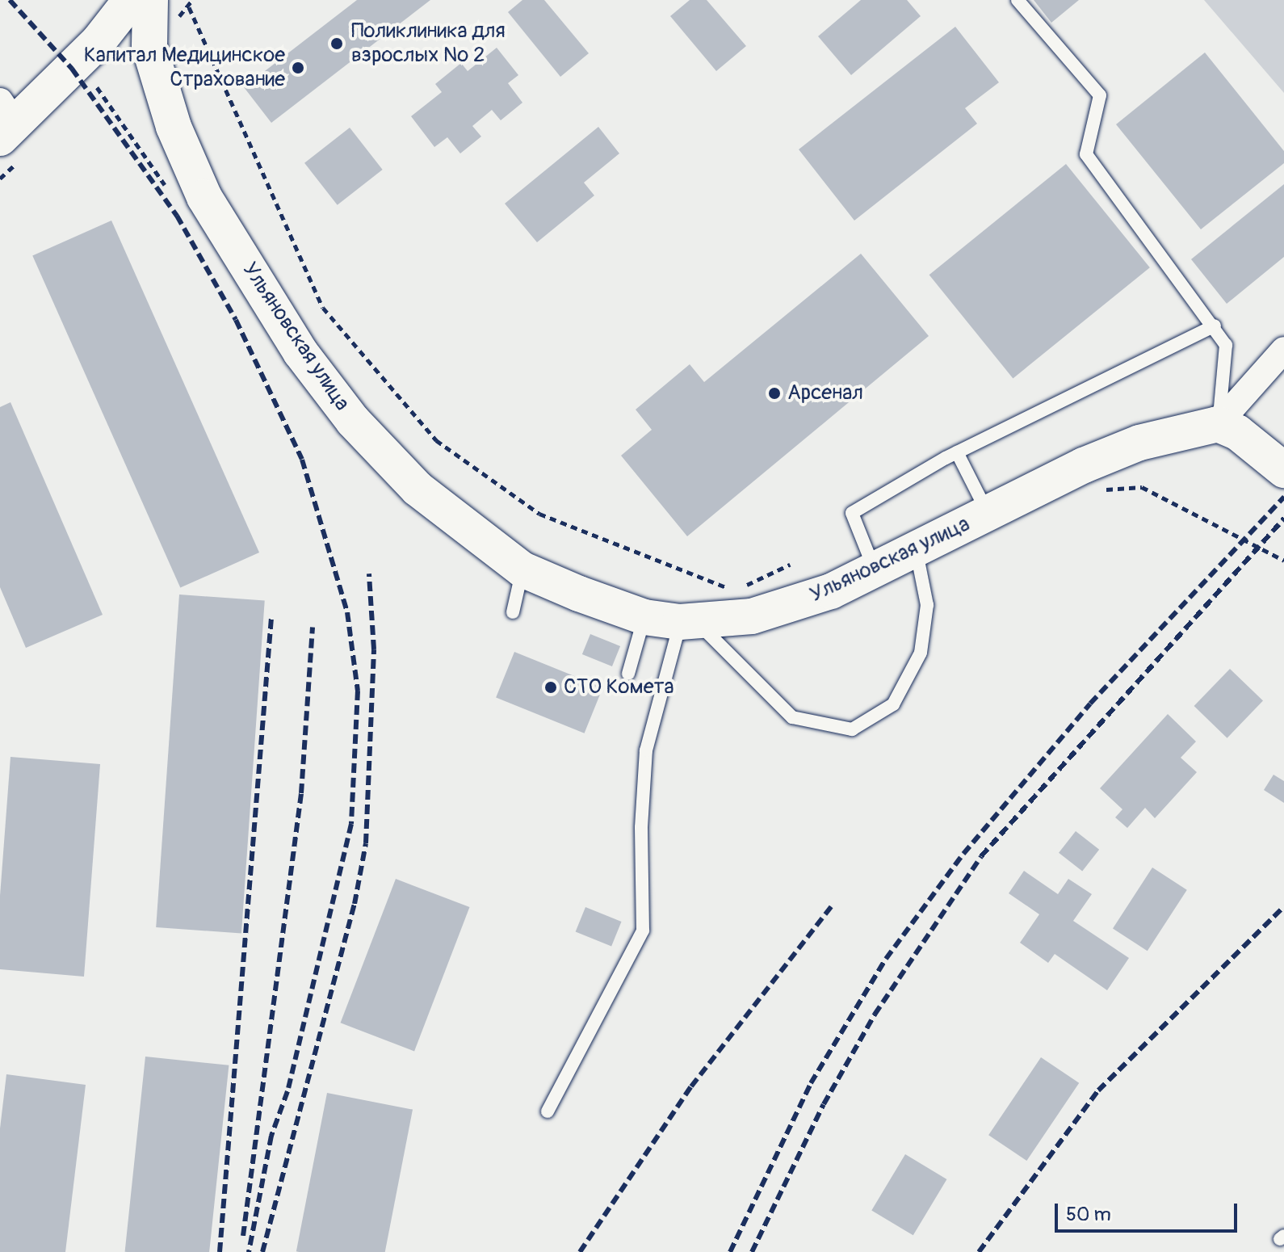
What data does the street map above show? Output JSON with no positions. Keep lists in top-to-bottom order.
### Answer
{
  "streets": {
    "main road": ["Ульяновская улица"]
  },
  "places": [
    "Поликлиника для взрослых № 2",
    "Капитал Медицинское Страхование",
    "Арсенал",
    "СТО Комета"
  ],
  "scale_bar": "50 m"
}
